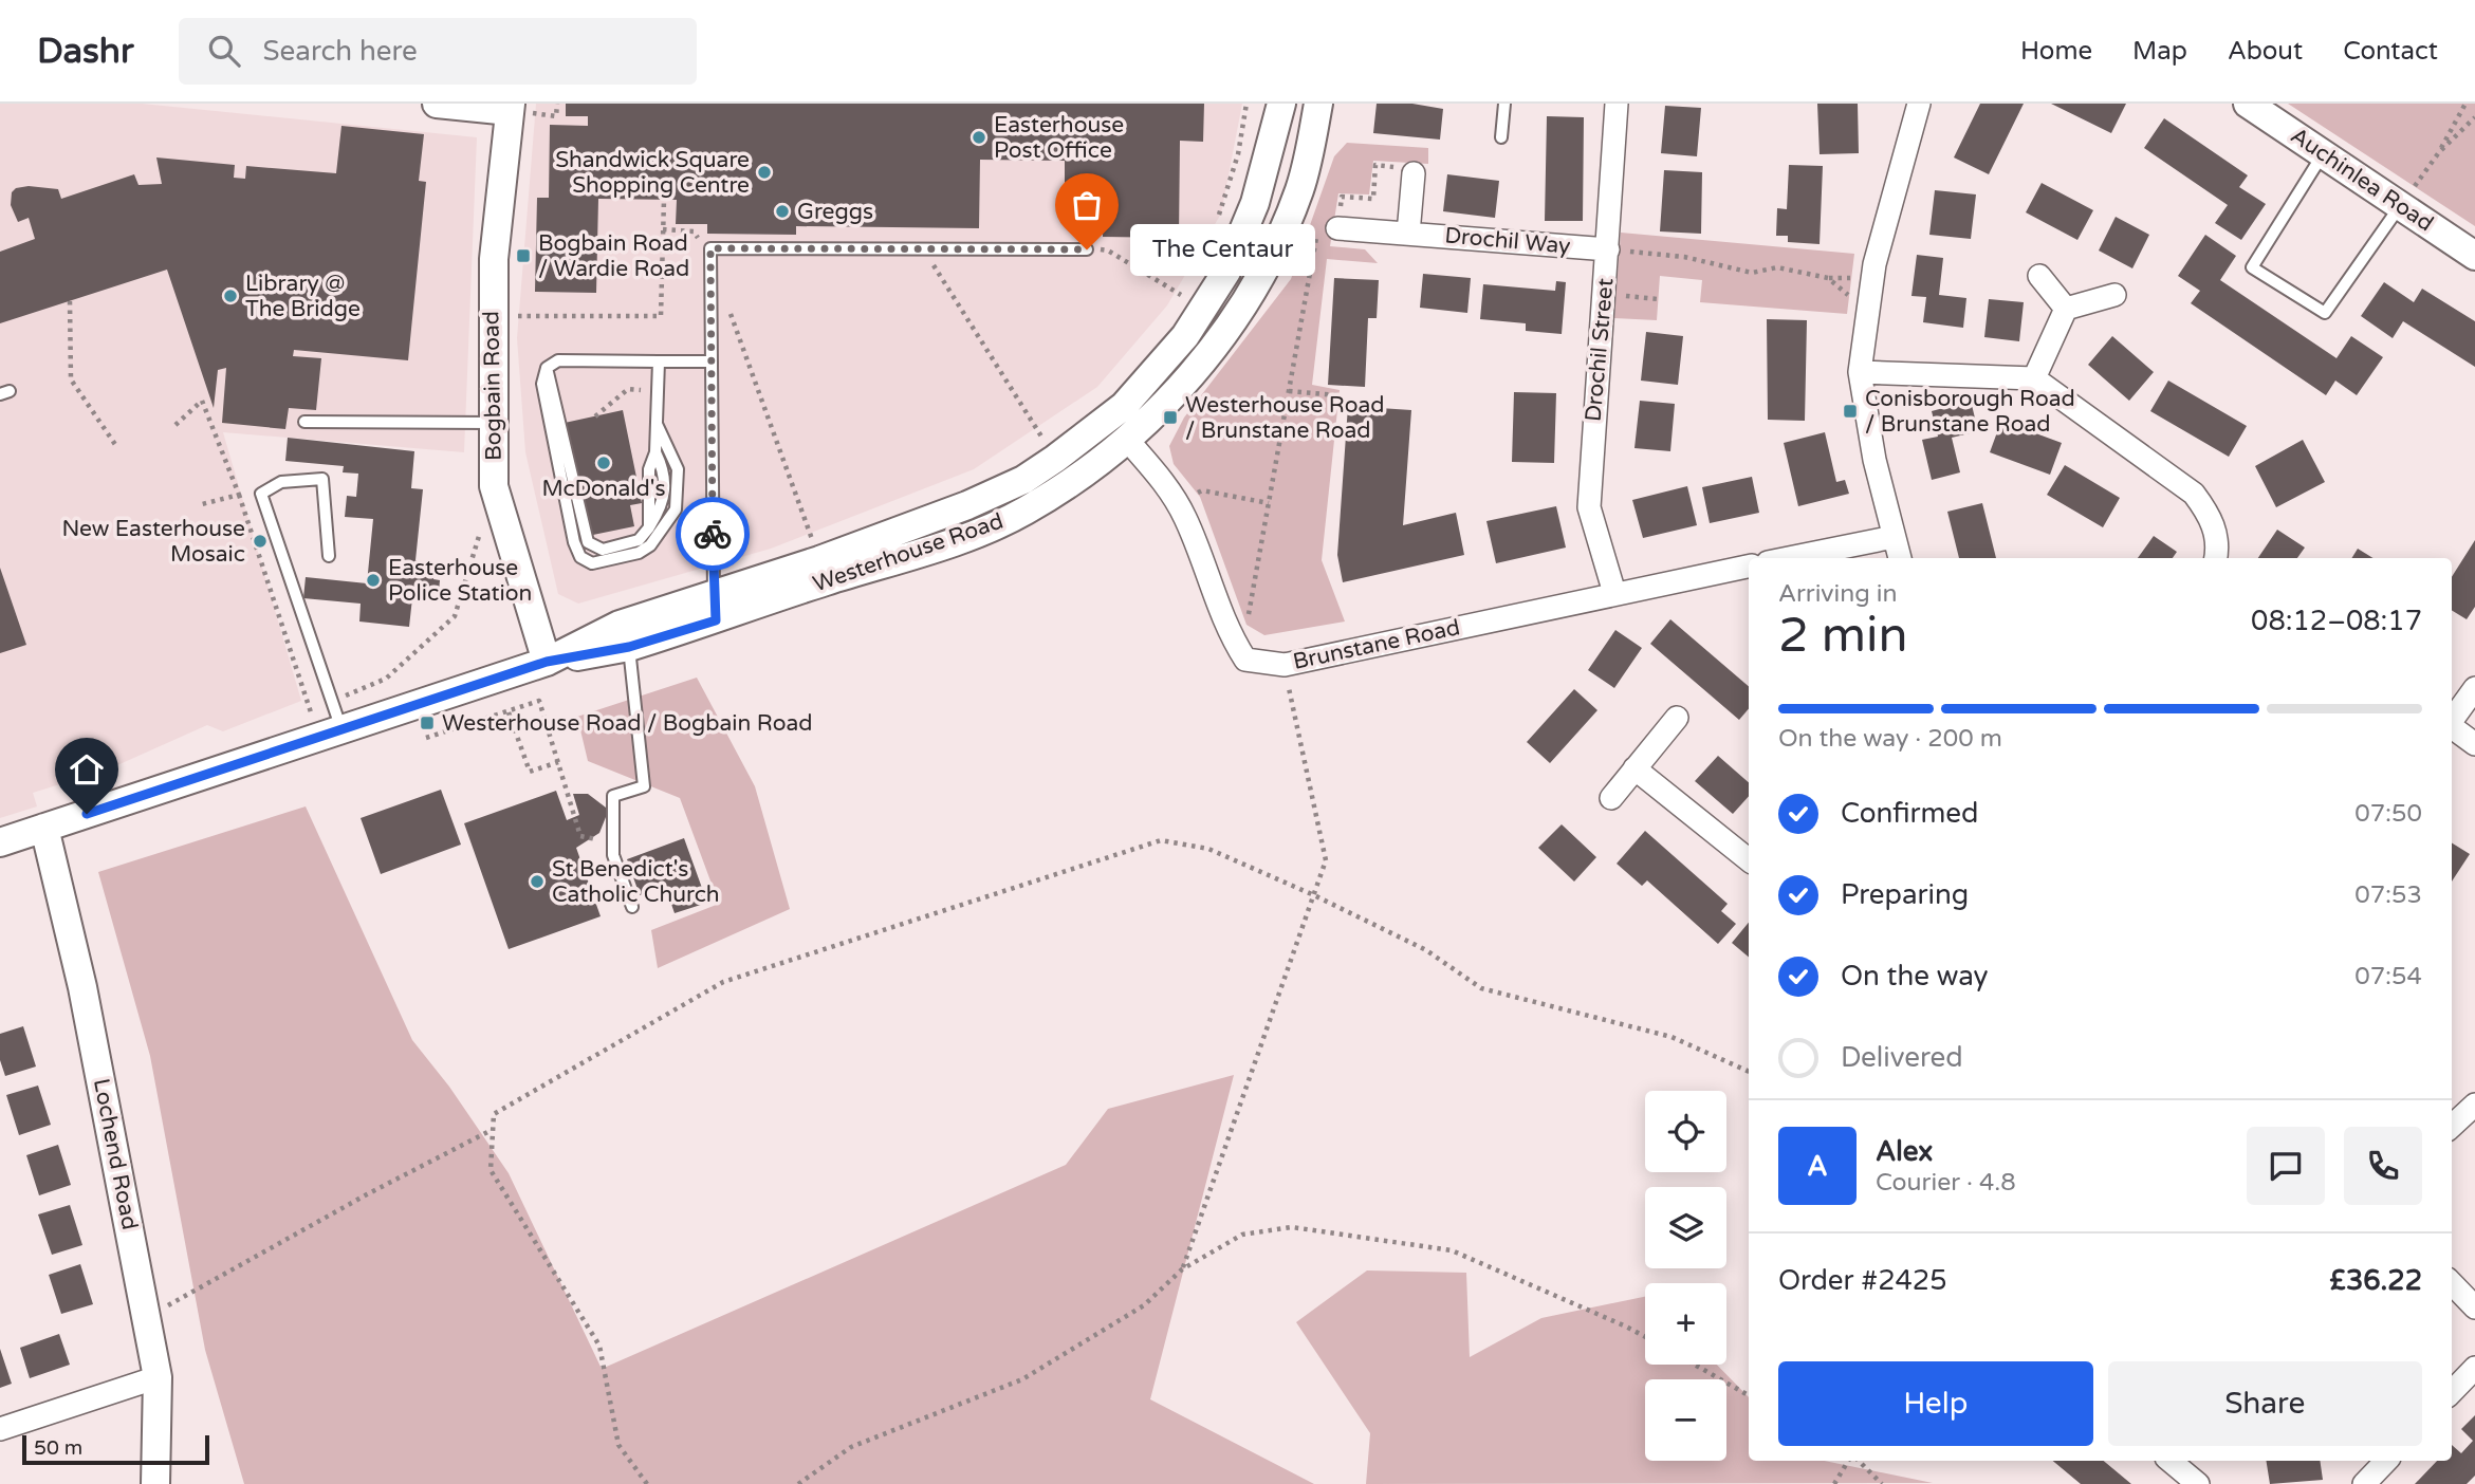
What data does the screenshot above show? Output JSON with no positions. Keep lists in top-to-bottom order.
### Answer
{
  "streets": {
    "street": [
      "Auchinlea Road",
      "Drochil Way",
      "Drochil Street",
      "Bogbain Road",
      "Westerhouse Road",
      "Brunstane Road",
      "Lochend Road"
    ]
  },
  "crossings": [
    ["Drochil Way", "Drochil Street"],
    ["Drochil Street", "Brunstane Road"],
    ["Bogbain Road", "Westerhouse Road"],
    ["Westerhouse Road", "Lochend Road"]
  ],
  "places": {
    "other": [
      "Easterhouse Post Office",
      "Shandwick Square Shopping Centre",
      "Greggs",
      "The Centaur",
      "Library @ The Bridge",
      "McDonald's",
      "New Easterhouse Mosaic",
      "Easterhouse Police Station",
      "St Benedict's Catholic Church"
    ],
    "transit": [
      "Bogbain Road / Wardie Road",
      "Conisborough Road / Brunstane Road",
      "Westerhouse Road / Brunstane Road",
      "Westerhouse Road / Bogbain Road"
    ]
  },
  "scale_bar": "50 m",
  "page": {
    "header": "Dashr",
    "search": "Search here",
    "nav": [
      "Home",
      "Map",
      "About",
      "Contact"
    ],
    "bubble": "The Centaur",
    "heading": ["2 min", "Arriving in", "08:12–08:17"],
    "panel": [
      "Alex",
      "Courier · 4.8",
      "Order #2425",
      "£36.22"
    ],
    "bar": "On the way · 200 m",
    "list": [
      ["Confirmed", "07:50"],
      ["Preparing", "07:53"],
      ["On the way", "07:54"],
      "Delivered"
    ],
    "map_buttons": ["+", "−"],
    "round": "A",
    "buttons": ["Help", "Share"],
    "scale": "50 m"
  }
}
